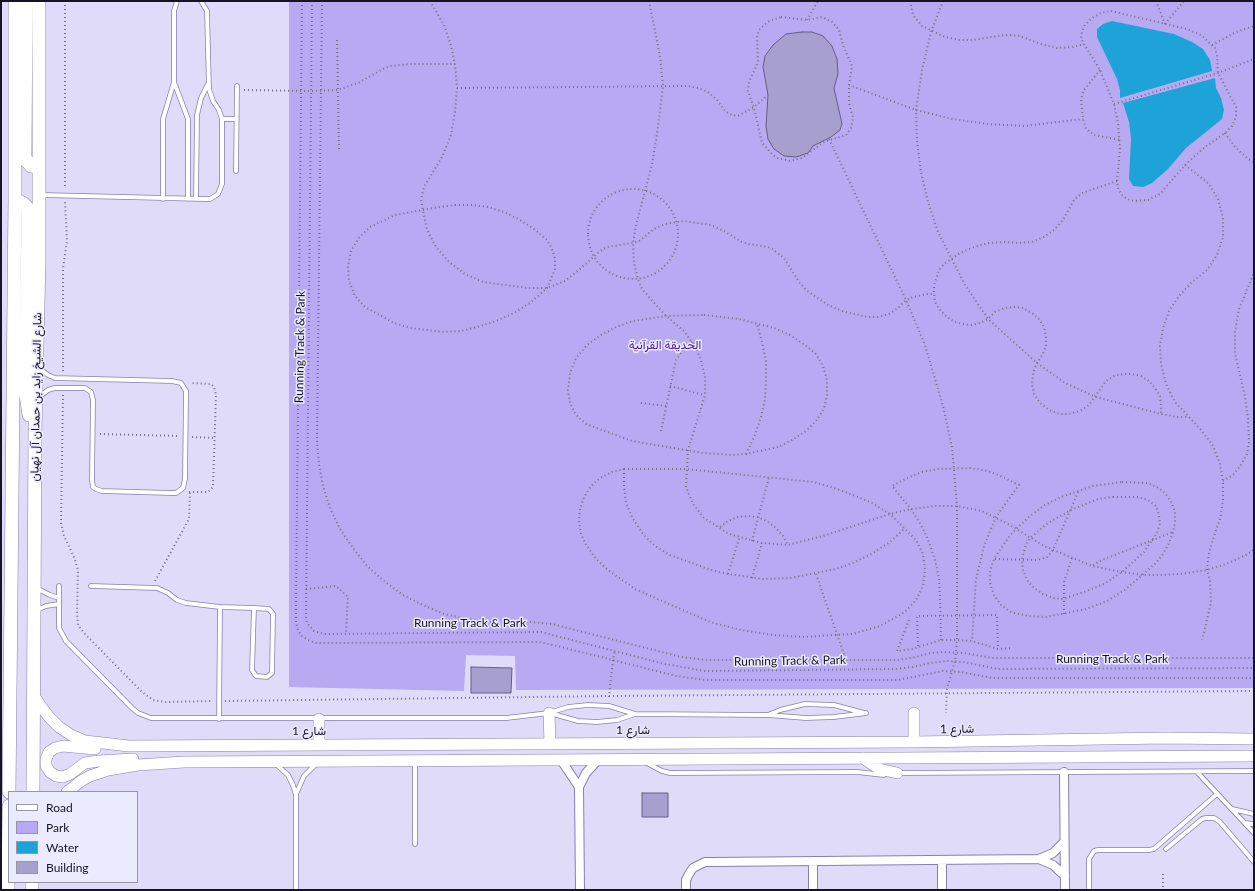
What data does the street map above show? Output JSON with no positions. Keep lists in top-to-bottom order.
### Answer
{
  "streets": {
    "main road": ["شارع الشيخ زايد بن حمدان آل نهيان"],
    "street": ["شارع 1"],
    "path": ["Running Track & Park"]
  },
  "crossings": [
    ["شارع الشيخ زايد بن حمدان آل نهيان", "شارع 1"]
  ],
  "parks": ["الحديقة القرآنية"],
  "legend": [
    "Road",
    "Park",
    "Water",
    "Building"
  ]
}
